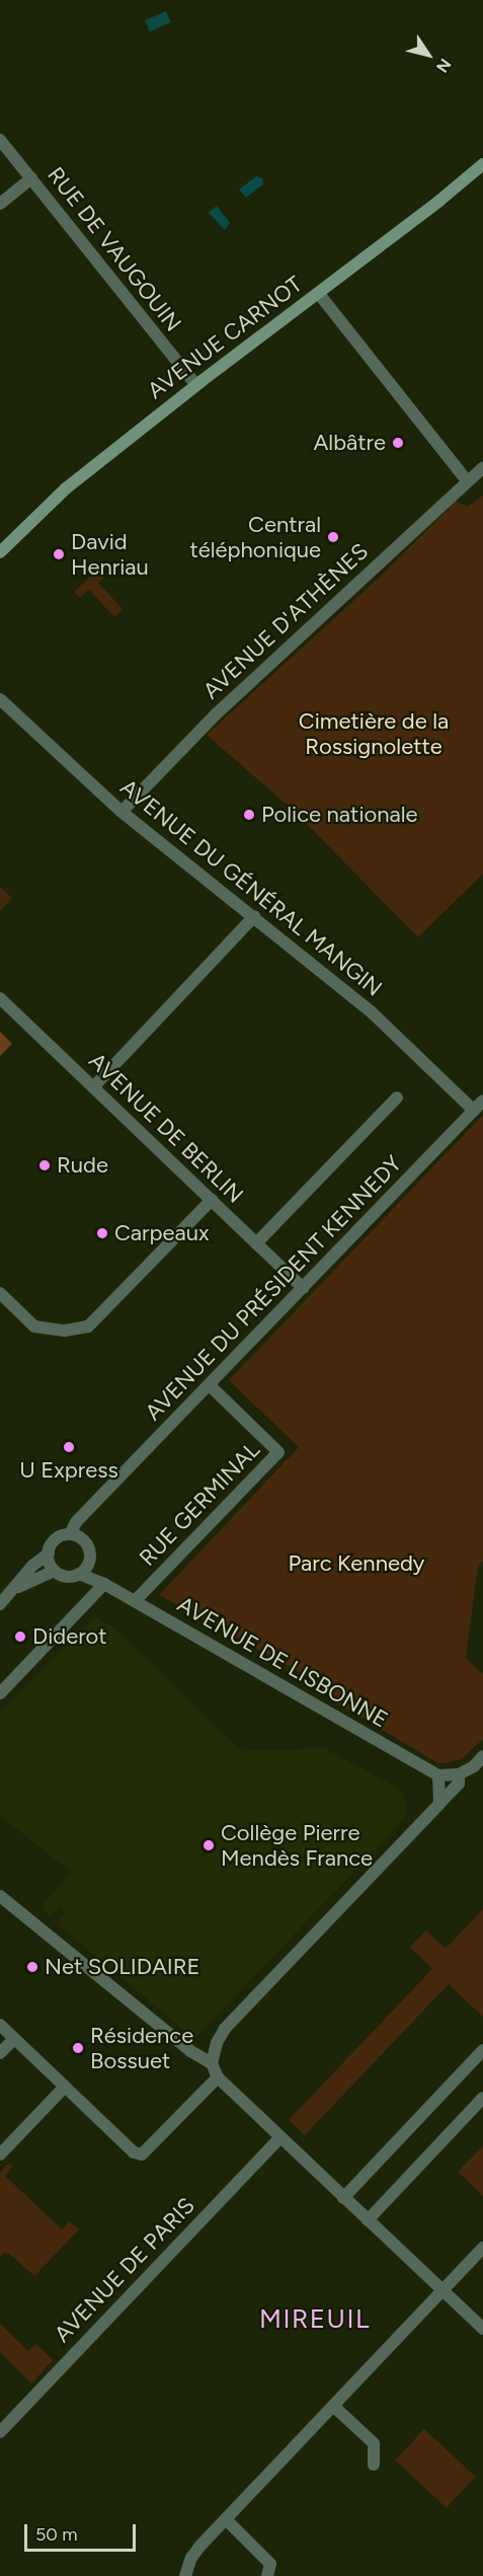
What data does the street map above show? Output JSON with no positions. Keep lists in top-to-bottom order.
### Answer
{
  "streets": {
    "main road": ["AVENUE CARNOT"],
    "street": [
      "RUE DE VAUGOUIN",
      "AVENUE D'ATHÈNES",
      "AVENUE DU GÉNÉRAL MANGIN",
      "AVENUE DE BERLIN",
      "AVENUE DU PRÉSIDENT KENNEDY",
      "RUE GERMINAL",
      "AVENUE DE LISBONNE",
      "AVENUE DE PARIS"
    ]
  },
  "crossings": [
    ["RUE DE VAUGOUIN", "AVENUE CARNOT"],
    ["AVENUE D'ATHÈNES", "AVENUE DU GÉNÉRAL MANGIN"],
    ["AVENUE DU GÉNÉRAL MANGIN", "AVENUE DU PRÉSIDENT KENNEDY"],
    ["AVENUE DE BERLIN", "AVENUE DU PRÉSIDENT KENNEDY"],
    ["AVENUE DU PRÉSIDENT KENNEDY", "RUE GERMINAL"],
    ["AVENUE DU PRÉSIDENT KENNEDY", "AVENUE DE LISBONNE"],
    ["RUE GERMINAL", "AVENUE DE LISBONNE"]
  ],
  "districts": ["MIREUIL"],
  "parks": ["Cimetière de la Rossignolette", "Parc Kennedy"],
  "places": [
    "Albâtre",
    "Central téléphonique",
    "David Henriau",
    "Police nationale",
    "Rude",
    "Carpeaux",
    "U Express",
    "Diderot",
    "Collège Pierre Mendès France",
    "Net SOLIDAIRE",
    "Résidence Bossuet"
  ],
  "scale_bar": "50 m",
  "north": "bottom right"
}
